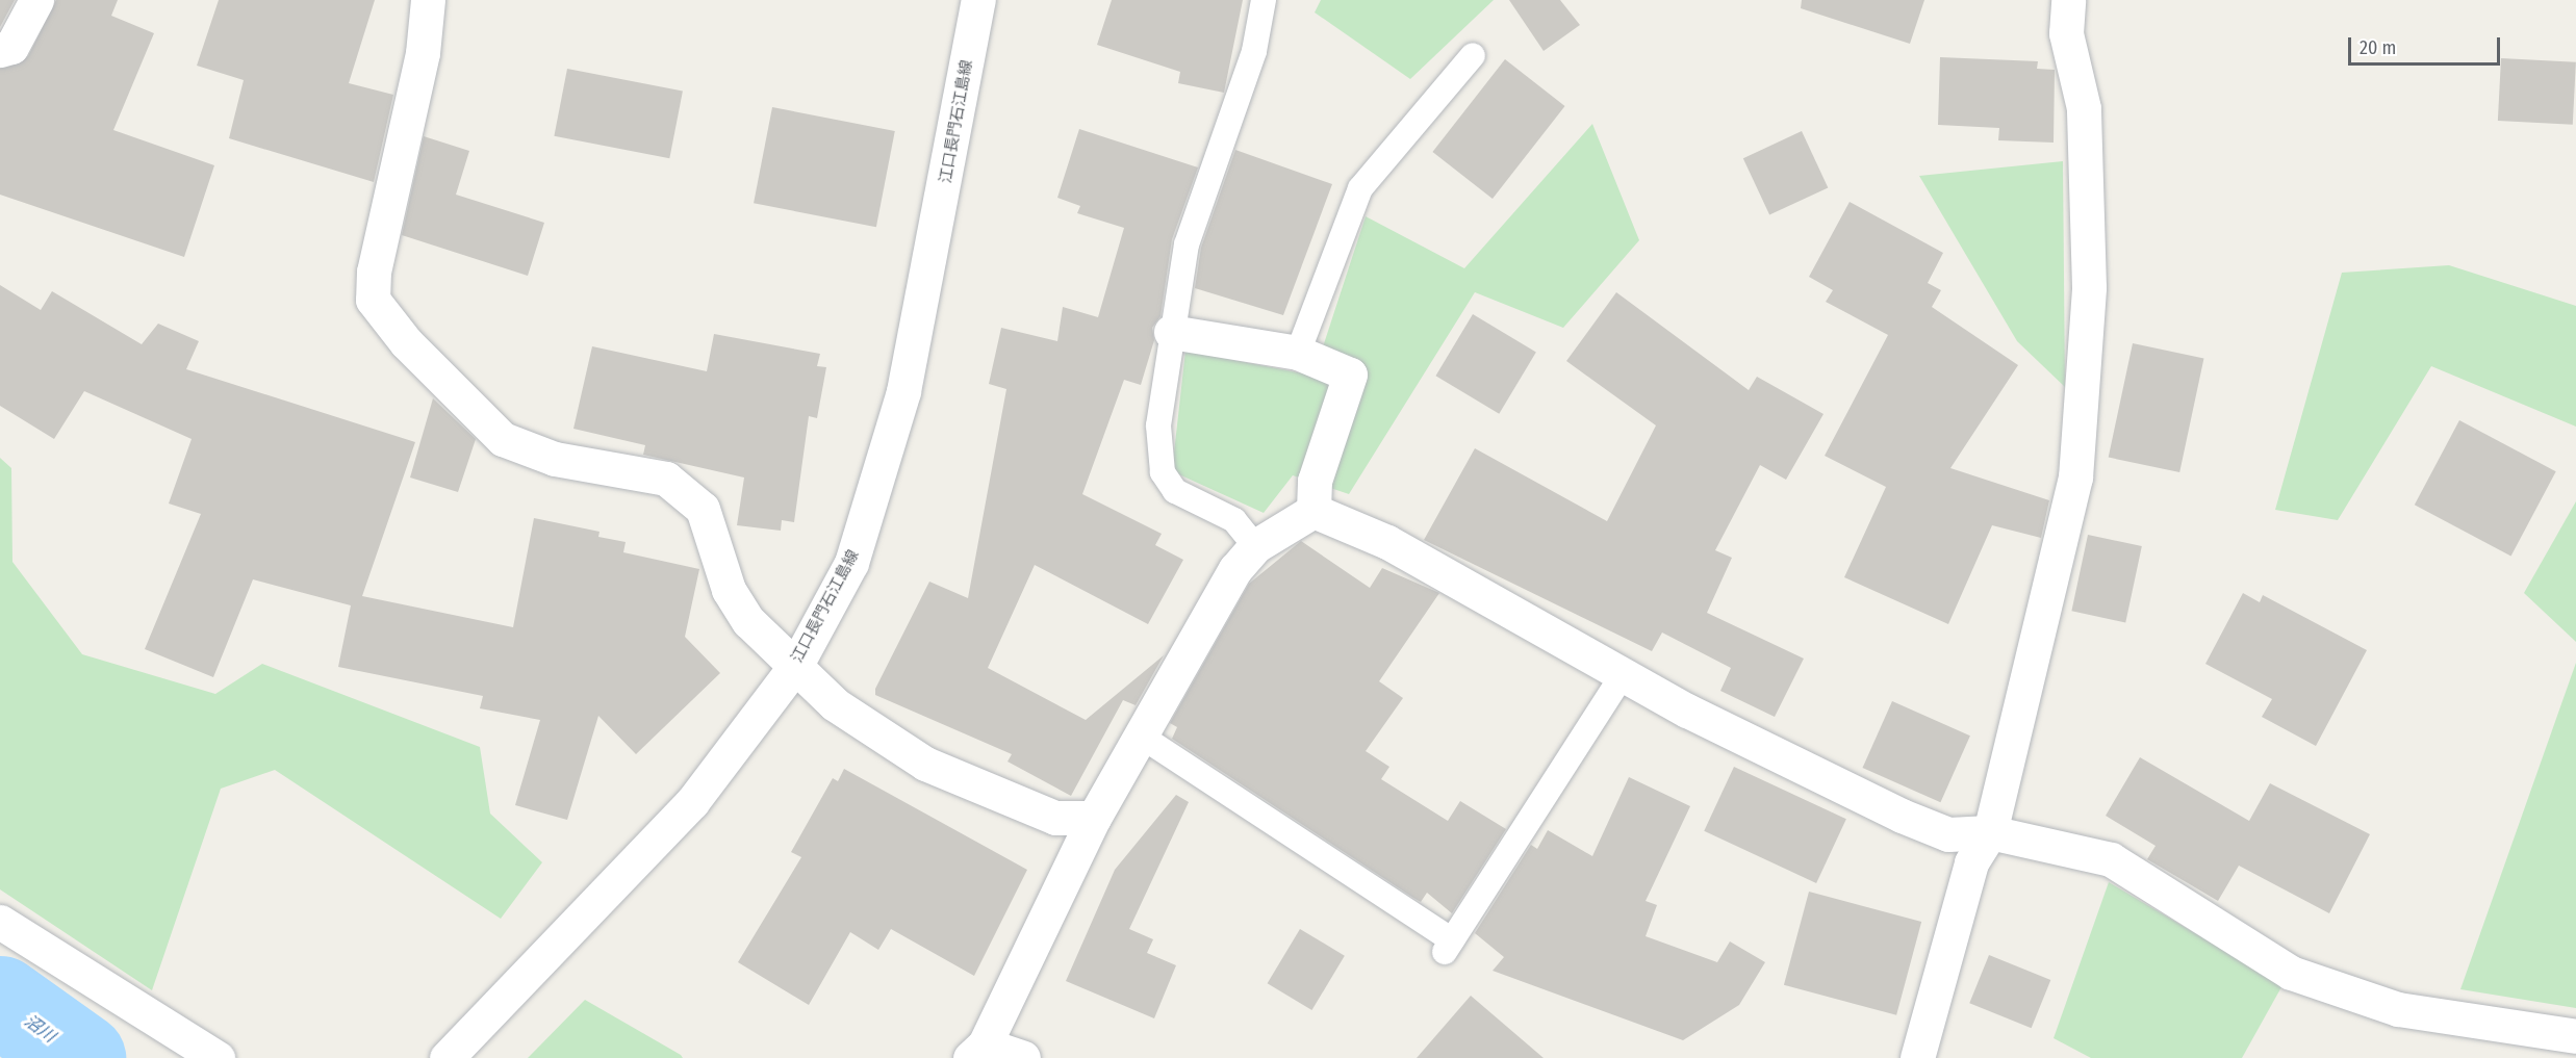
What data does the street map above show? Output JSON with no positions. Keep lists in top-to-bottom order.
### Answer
{
  "streets": {
    "street": ["江口長門石江島線"]
  },
  "water": ["沼川"],
  "scale_bar": "20 m"
}
